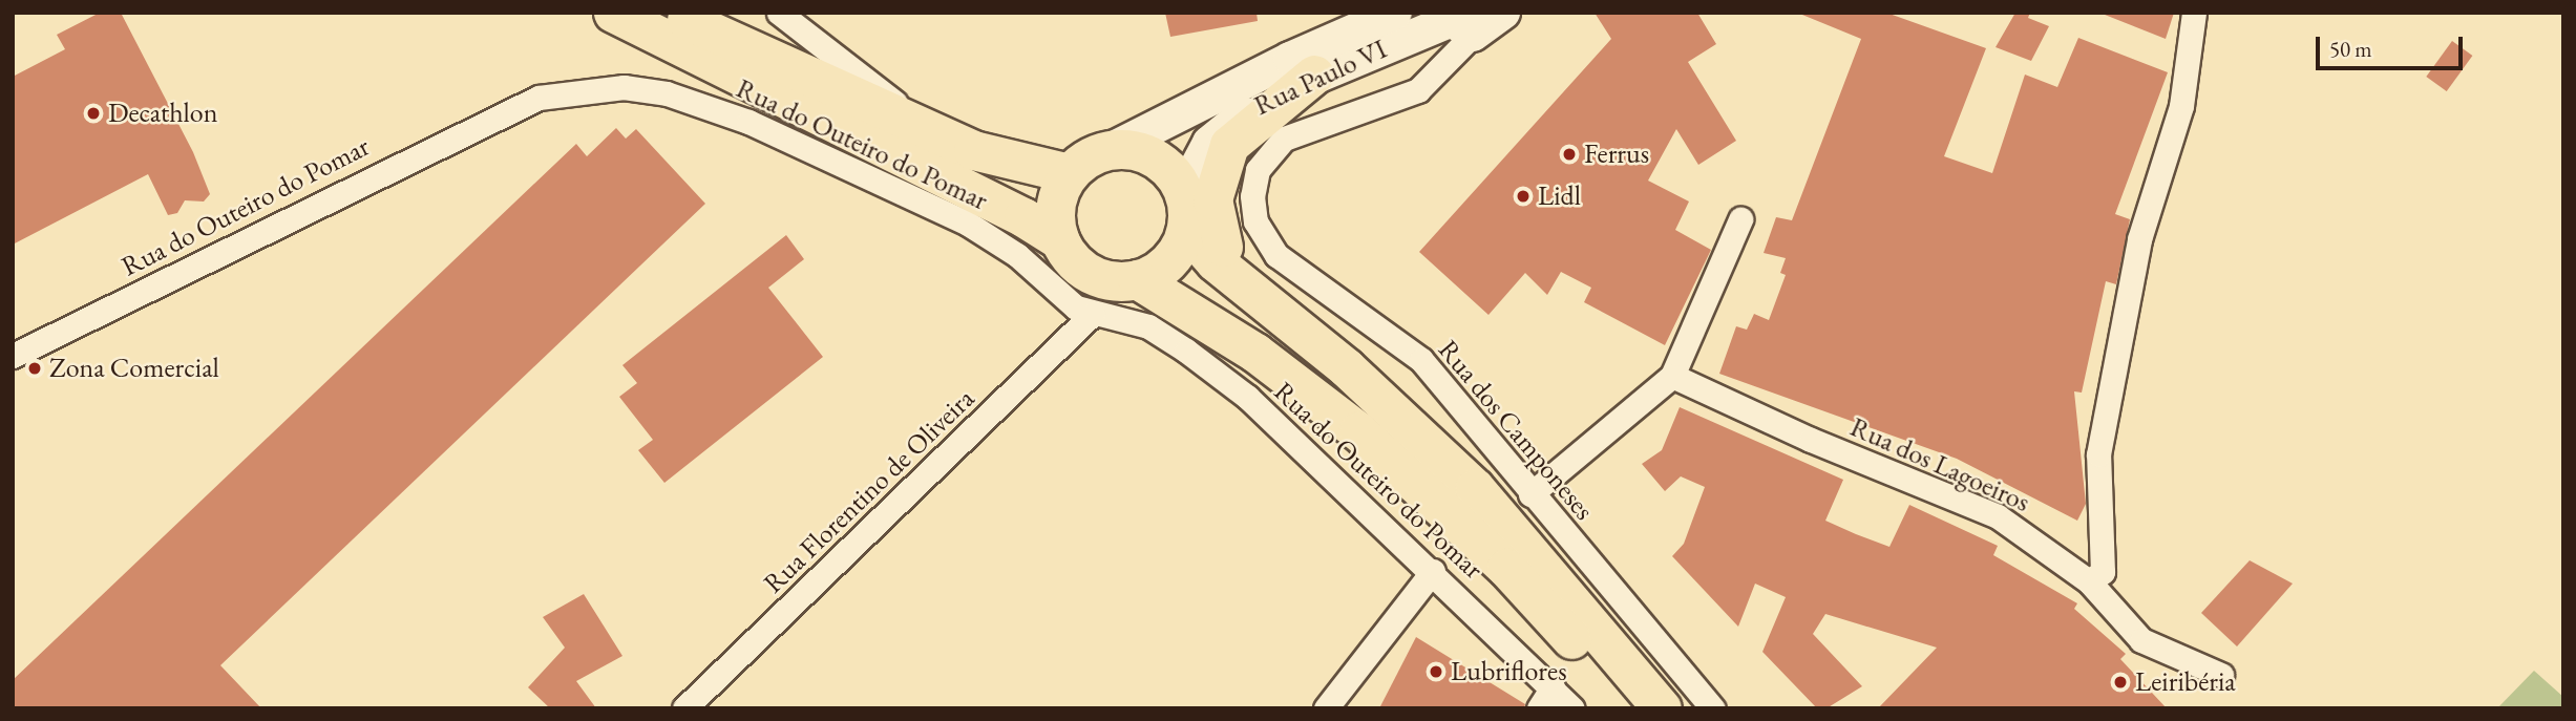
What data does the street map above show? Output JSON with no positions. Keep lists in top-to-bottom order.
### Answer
{
  "streets": {
    "main road": ["Rua Paulo VI"],
    "street": [
      "Rua do Outeiro do Pomar",
      "Rua dos Camponeses",
      "Rua dos Lagoeiros",
      "Rua Florentino de Oliveira"
    ]
  },
  "crossings": [
    ["Rua Paulo VI", "Rua dos Camponeses"],
    ["Rua do Outeiro do Pomar", "Rua Florentino de Oliveira"]
  ],
  "places": [
    "Decathlon",
    "Ferrus",
    "Lidl",
    "Zona Comercial",
    "Lubriflores",
    "Leiribéria"
  ],
  "scale_bar": "50 m"
}
